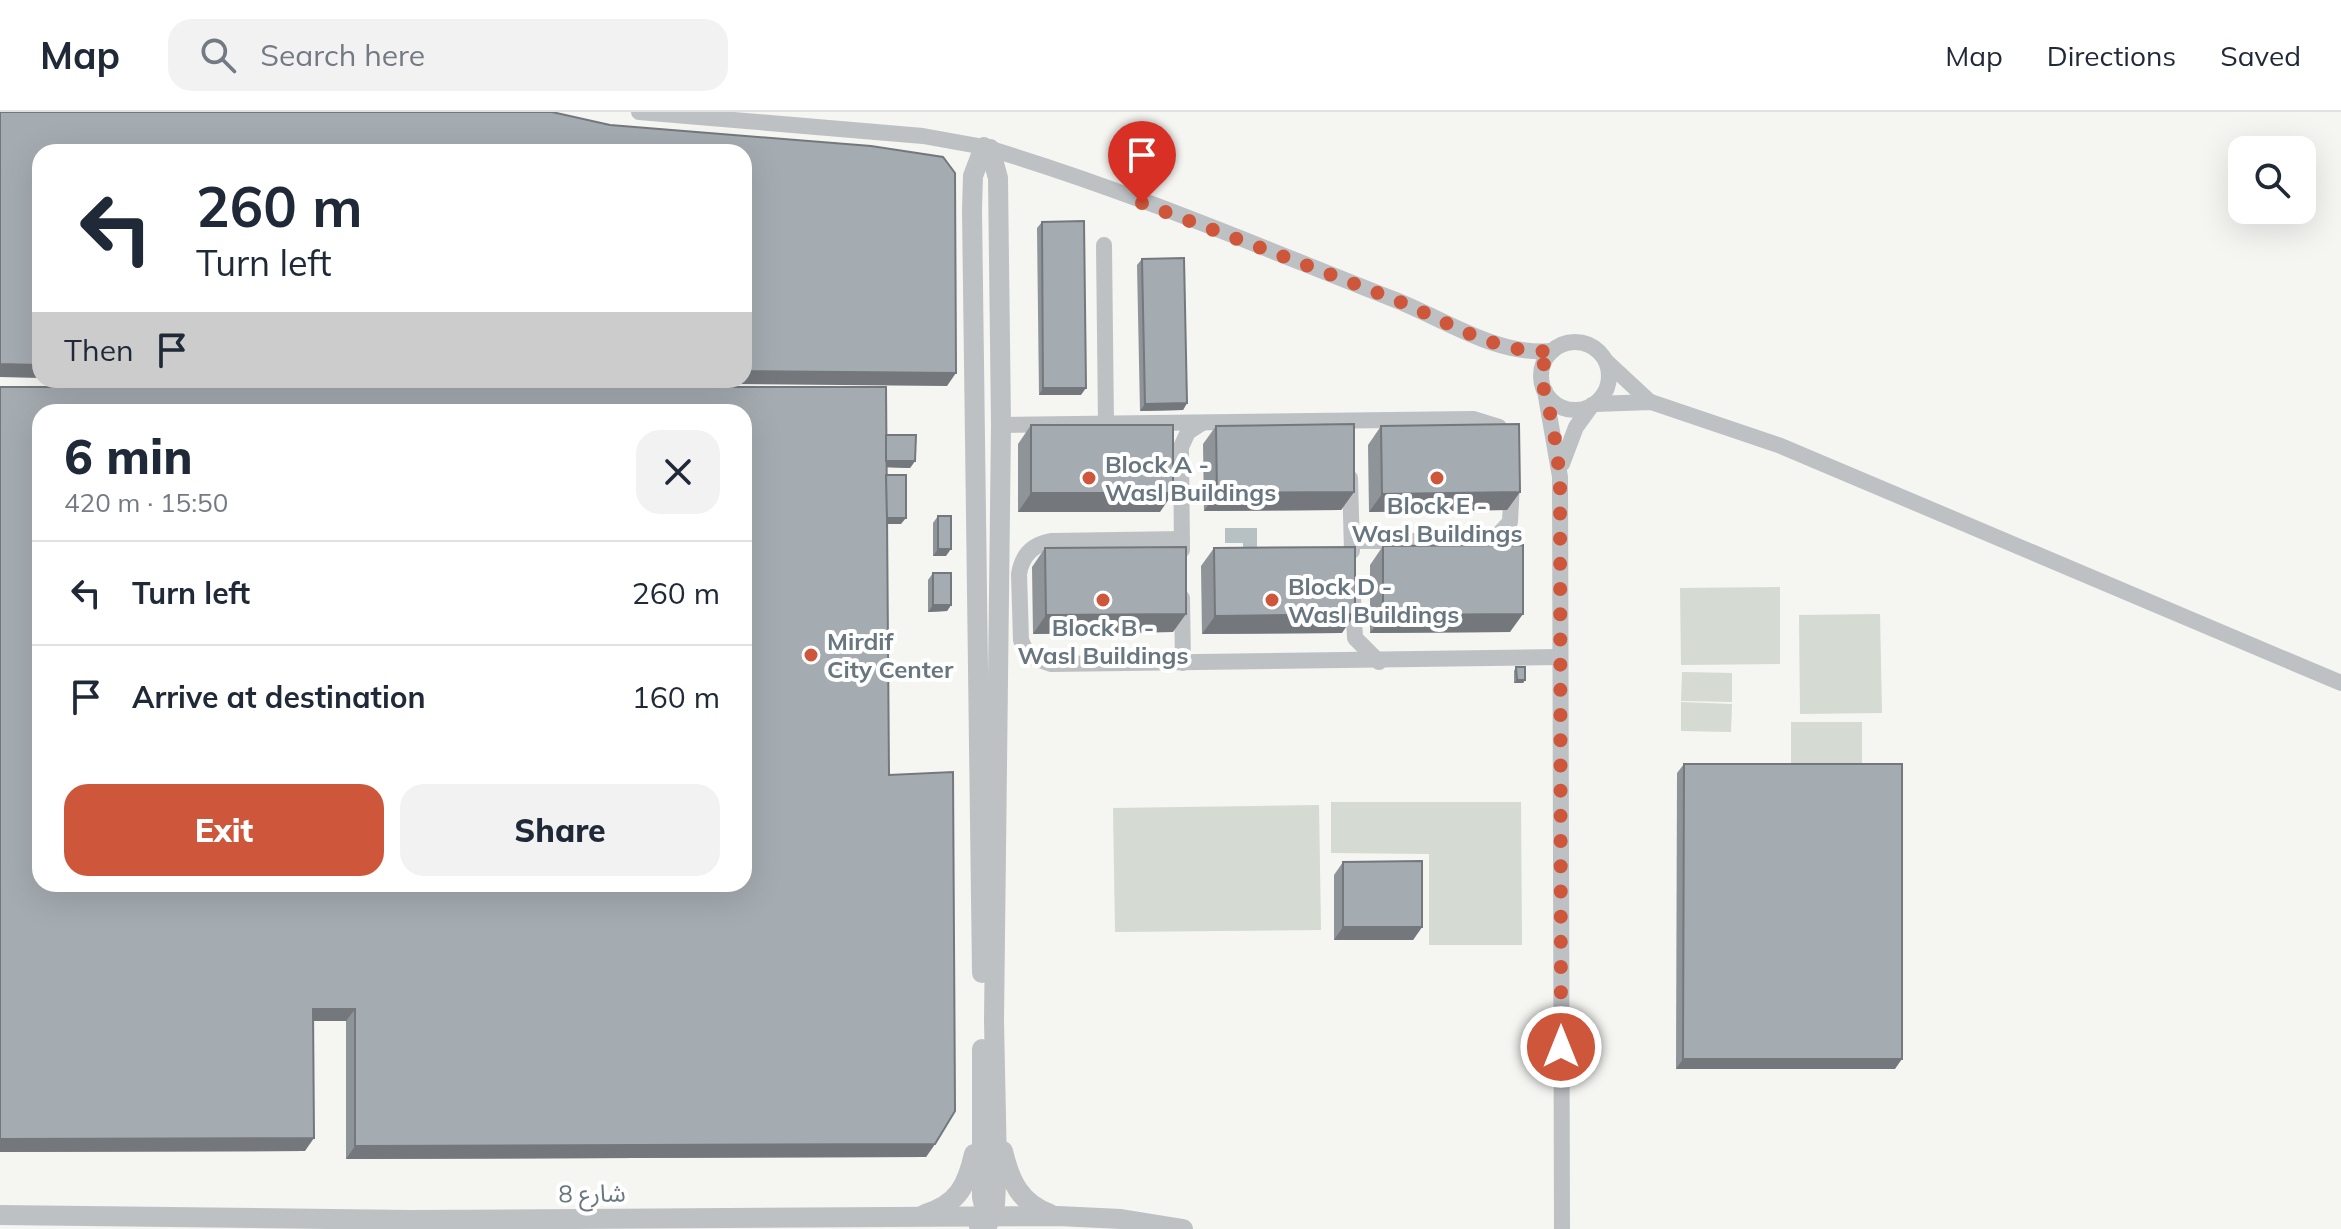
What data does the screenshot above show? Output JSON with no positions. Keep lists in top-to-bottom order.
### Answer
{
  "streets": {
    "street": ["شارع 8"]
  },
  "places": [
    "Block A - Wasl Buildings",
    "Block E - Wasl Buildings",
    "Block B - Wasl Buildings",
    "Block D - Wasl Buildings",
    "Mirdif City Center"
  ],
  "page": {
    "header": "Map",
    "search": "Search here",
    "nav": ["Map", "Directions", "Saved"],
    "turn": ["260 m", "Turn left"],
    "then": "Then",
    "heading": ["6 min", "420 m · 15:50"],
    "list": [
      {
        "name": "Turn left",
        "value": "260 m"
      },
      {
        "name": "Arrive at destination",
        "value": "160 m"
      }
    ],
    "buttons": ["Exit", "Share"]
  }
}
